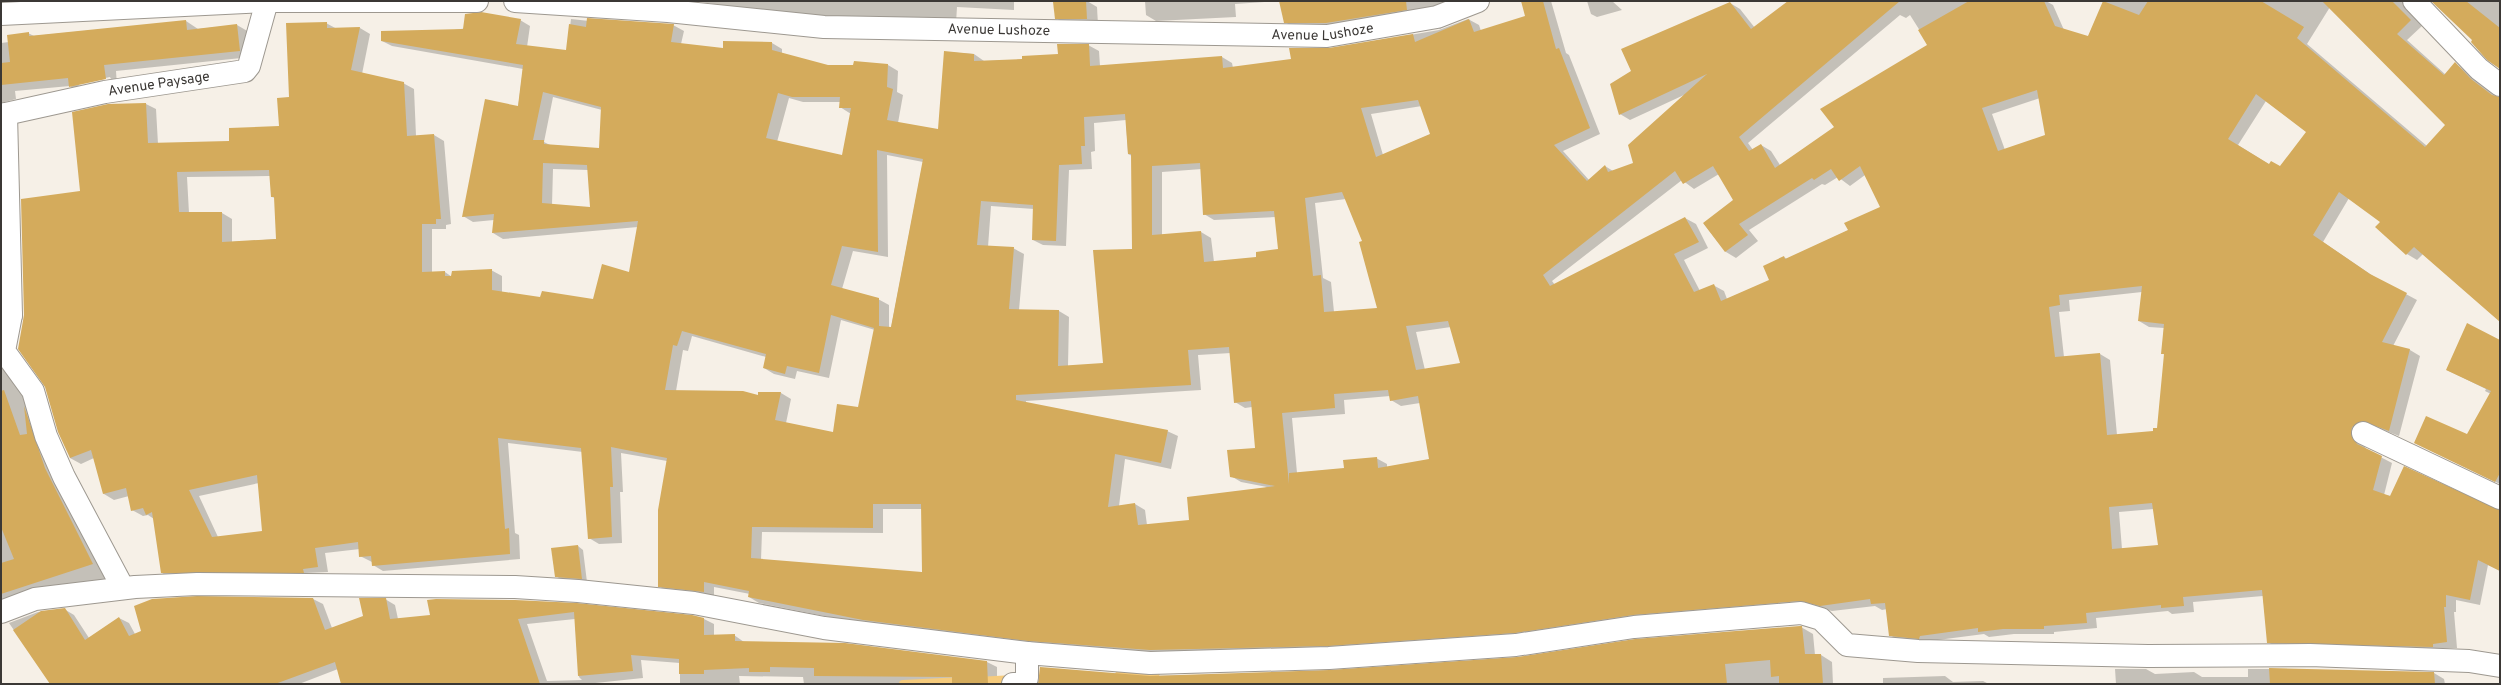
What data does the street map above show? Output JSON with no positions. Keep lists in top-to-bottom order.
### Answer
{
  "streets": {
    "street": ["Avenue Lushoze", "Avenue Paysage"]
  }
}
